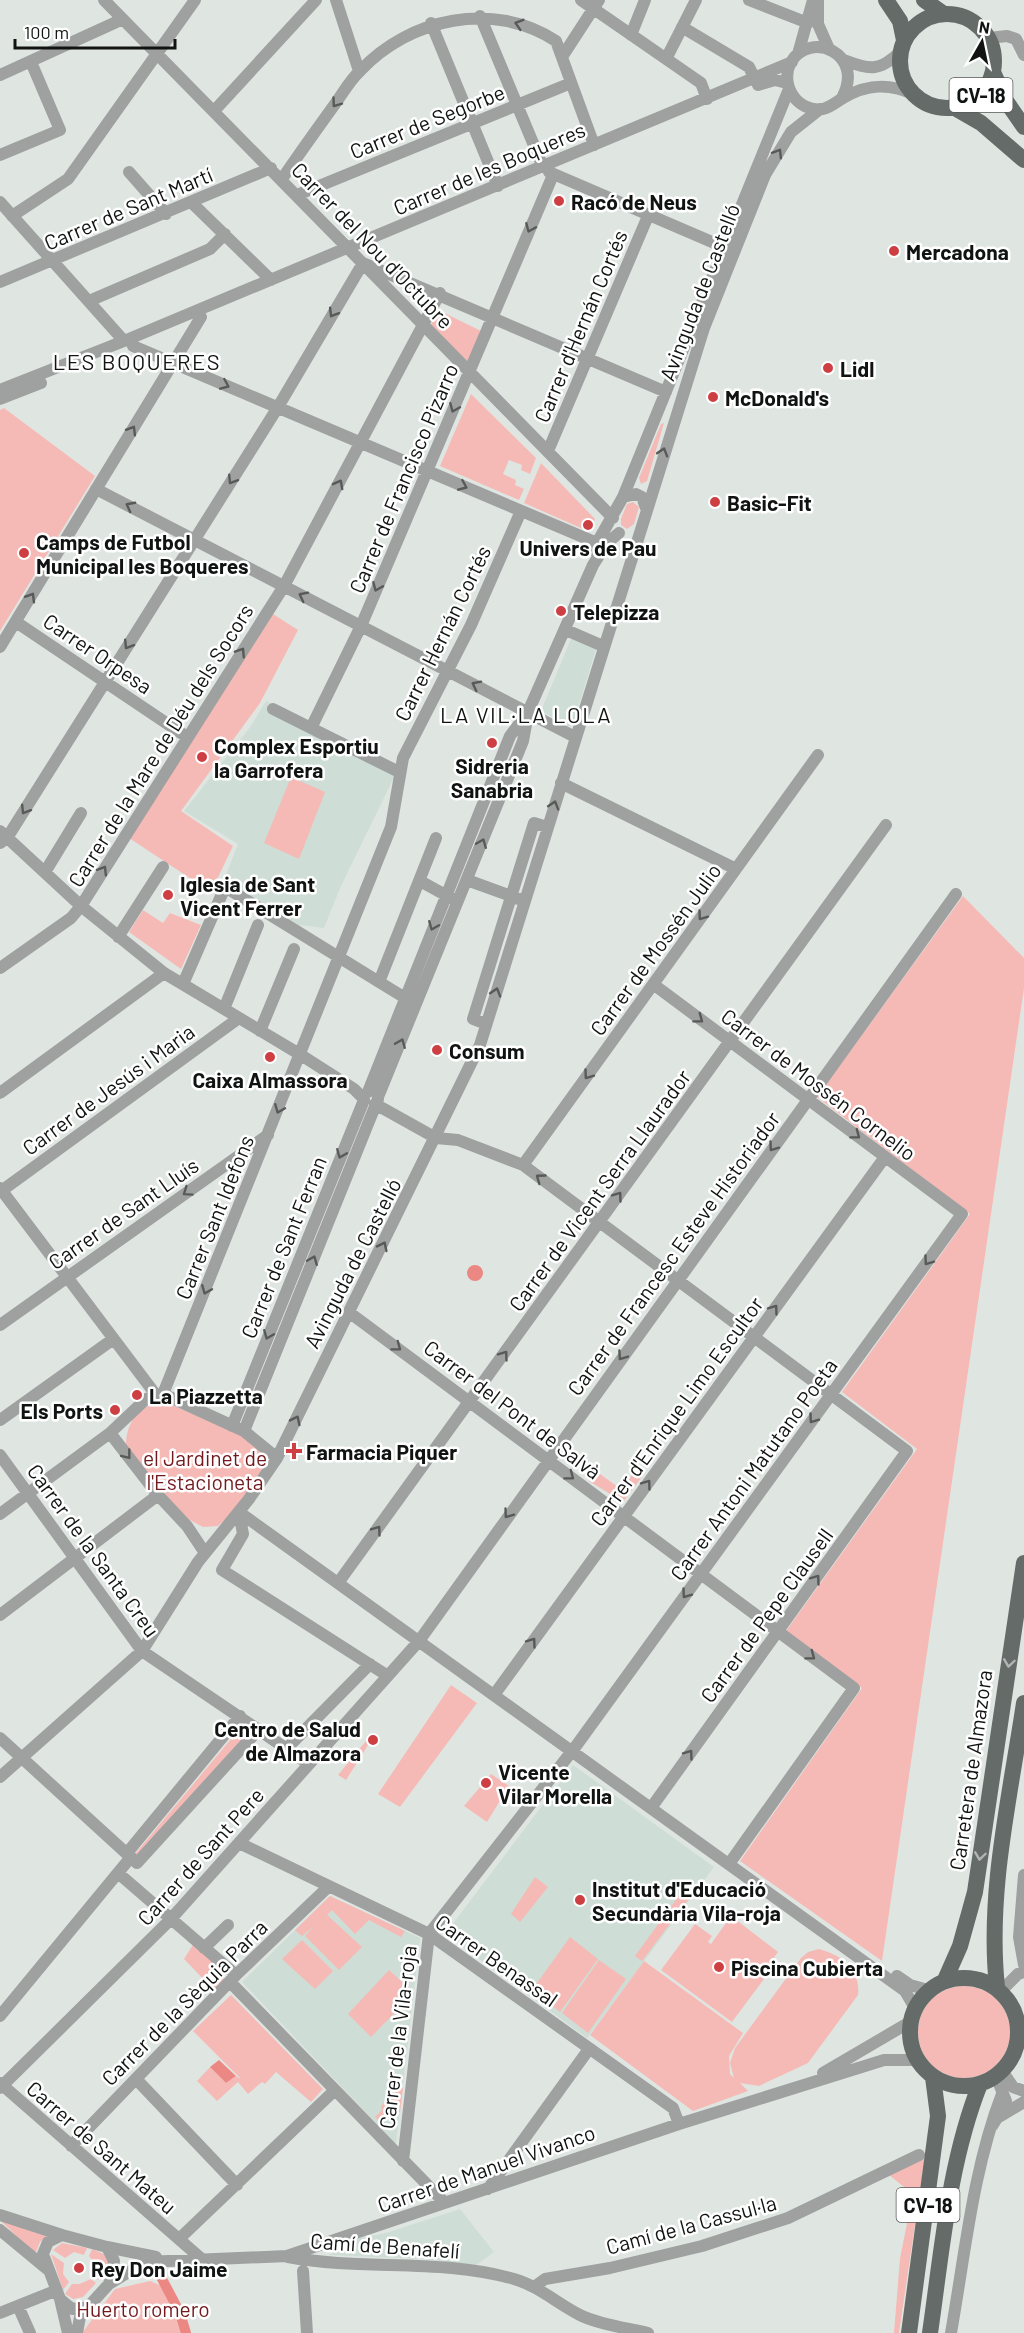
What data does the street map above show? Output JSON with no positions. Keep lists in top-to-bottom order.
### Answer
{
  "streets": {
    "main road": ["CV-18", "Carretera de Almazora"],
    "street": [
      "Carrer de Segorbe",
      "Carrer de les Boqueres",
      "Carrer de Sant Martí",
      "Carrer del Nou d'Octubre",
      "Avinguda de Castelló",
      "Carrer d'Hernán Cortés",
      "Carrer de Francisco Pizarro",
      "Carrer Hernán Cortés",
      "Carrer Orpesa",
      "Carrer de la Mare de Déu dels Socors",
      "Carrer de Mossén Julio",
      "Carrer de Mossén Cornelio",
      "Carrer de Jesús i Maria",
      "Carrer de Vicent Serra Llaurador",
      "Carrer de Sant Lluís",
      "Carrer Sant Idefons",
      "Carrer de Sant Ferran",
      "Carrer de Francesc Esteve Historiador",
      "Carrer del Pont de Salvà",
      "Carrer d'Enrique Limo Escultor",
      "Carrer Antoni Matutano Poeta",
      "Carrer de la Santa Creu",
      "Carrer de Pepe Clausell",
      "Carrer de Sant Pere",
      "Carrer Benassal",
      "Carrer de la Sèquia Parra",
      "Carrer de la Vila-roja",
      "Carrer de Sant Mateu",
      "Carrer de Manuel Vivanco",
      "Camí de la Cassul·la",
      "Camí de Benafelí"
    ]
  },
  "crossings": [
    ["CV-18", "Carretera de Almazora"],
    ["CV-18", "Carrer de Manuel Vivanco"],
    ["Carrer de Segorbe", "Carrer del Nou d'Octubre"],
    ["Carrer de les Boqueres", "Carrer del Nou d'Octubre"],
    ["Carrer de les Boqueres", "Avinguda de Castelló"],
    ["Carrer de les Boqueres", "Carrer de Francisco Pizarro"],
    ["Carrer de Sant Martí", "Carrer del Nou d'Octubre"],
    ["Carrer del Nou d'Octubre", "Avinguda de Castelló"],
    ["Carrer del Nou d'Octubre", "Carrer d'Hernán Cortés"],
    ["Carrer del Nou d'Octubre", "Carrer de Francisco Pizarro"],
    ["Carrer del Nou d'Octubre", "Carrer de la Mare de Déu dels Socors"],
    ["Carrer del Nou d'Octubre", "Carrer de Sant Ferran"],
    ["Avinguda de Castelló", "Carrer de Sant Ferran"],
    ["Avinguda de Castelló", "Carrer del Pont de Salvà"],
    ["Avinguda de Castelló", "Carrer de la Santa Creu"],
    ["Carrer Hernán Cortés", "Carrer Sant Idefons"],
    ["Carrer Orpesa", "Carrer de la Mare de Déu dels Socors"],
    ["Carrer de Mossén Julio", "Carrer de Mossén Cornelio"],
    ["Carrer de Mossén Cornelio", "Carrer de Vicent Serra Llaurador"],
    ["Carrer de Mossén Cornelio", "Carrer de Francesc Esteve Historiador"],
    ["Carrer de Mossén Cornelio", "Carrer d'Enrique Limo Escultor"],
    ["Carrer de Mossén Cornelio", "Carrer Antoni Matutano Poeta"],
    ["Carrer de Vicent Serra Llaurador", "Carrer del Pont de Salvà"],
    ["Carrer de Sant Lluís", "Carrer Sant Idefons"],
    ["Carrer de Francesc Esteve Historiador", "Carrer del Pont de Salvà"],
    ["Carrer de Francesc Esteve Historiador", "Carrer de Sant Pere"],
    ["Carrer del Pont de Salvà", "Carrer d'Enrique Limo Escultor"],
    ["Carrer del Pont de Salvà", "Carrer Antoni Matutano Poeta"],
    ["Carrer del Pont de Salvà", "Carrer de Pepe Clausell"],
    ["Carrer Antoni Matutano Poeta", "Carrer de Pepe Clausell"],
    ["Carrer Antoni Matutano Poeta", "Carrer de la Vila-roja"],
    ["Carrer de la Santa Creu", "Carrer de Sant Pere"],
    ["Carretera de Almazora", "Carrer de Manuel Vivanco"],
    ["Carrer de Sant Pere", "Carrer Benassal"],
    ["Carrer de Sant Pere", "Carrer de Sant Mateu"],
    ["Carrer Benassal", "Carrer de la Sèquia Parra"],
    ["Carrer Benassal", "Carrer de la Vila-roja"],
    ["Carrer Benassal", "Carrer de Manuel Vivanco"],
    ["Carrer de la Sèquia Parra", "Carrer de Sant Mateu"],
    ["Carrer de Sant Mateu", "Carrer de Manuel Vivanco"],
    ["Carrer de Manuel Vivanco", "Camí de Benafelí"],
    ["Camí de la Cassul·la", "Camí de Benafelí"]
  ],
  "one_way": [
    "Carrer de Francisco Pizarro",
    "Carrer de Mossén Julio",
    "Carrer de Mossén Cornelio",
    "Carrer de Vicent Serra Llaurador",
    "Carrer de Sant Lluís",
    "Carrer Sant Idefons",
    "Carrer de Francesc Esteve Historiador",
    "Carrer d'Enrique Limo Escultor",
    "Carrer Antoni Matutano Poeta",
    "Carrer de Pepe Clausell"
  ],
  "districts": ["LES BOQUERES", "LA VIL·LA LOLA"],
  "parks": ["el Jardinet de l'Estacioneta", "Huerto romero"],
  "places": {
    "other": [
      "Racó de Neus",
      "Mercadona",
      "Lidl",
      "McDonald's",
      "Basic-Fit",
      "Univers de Pau",
      "Camps de Futbol Municipal les Boqueres",
      "Telepizza",
      "Sidreria Sanabria",
      "Complex Esportiu la Garrofera",
      "Iglesia de Sant Vicent Ferrer",
      "Consum",
      "Caixa Almassora",
      "La Piazzetta",
      "Els Ports",
      "Centro de Salud de Almazora",
      "Vicente Vilar Morella",
      "Institut d'Educació Secundària Vila-roja",
      "Piscina Cubierta",
      "Rey Don Jaime"
    ],
    "health": ["Farmacia Piquer"]
  },
  "scale_bar": "100 m",
  "north": "top"
}
